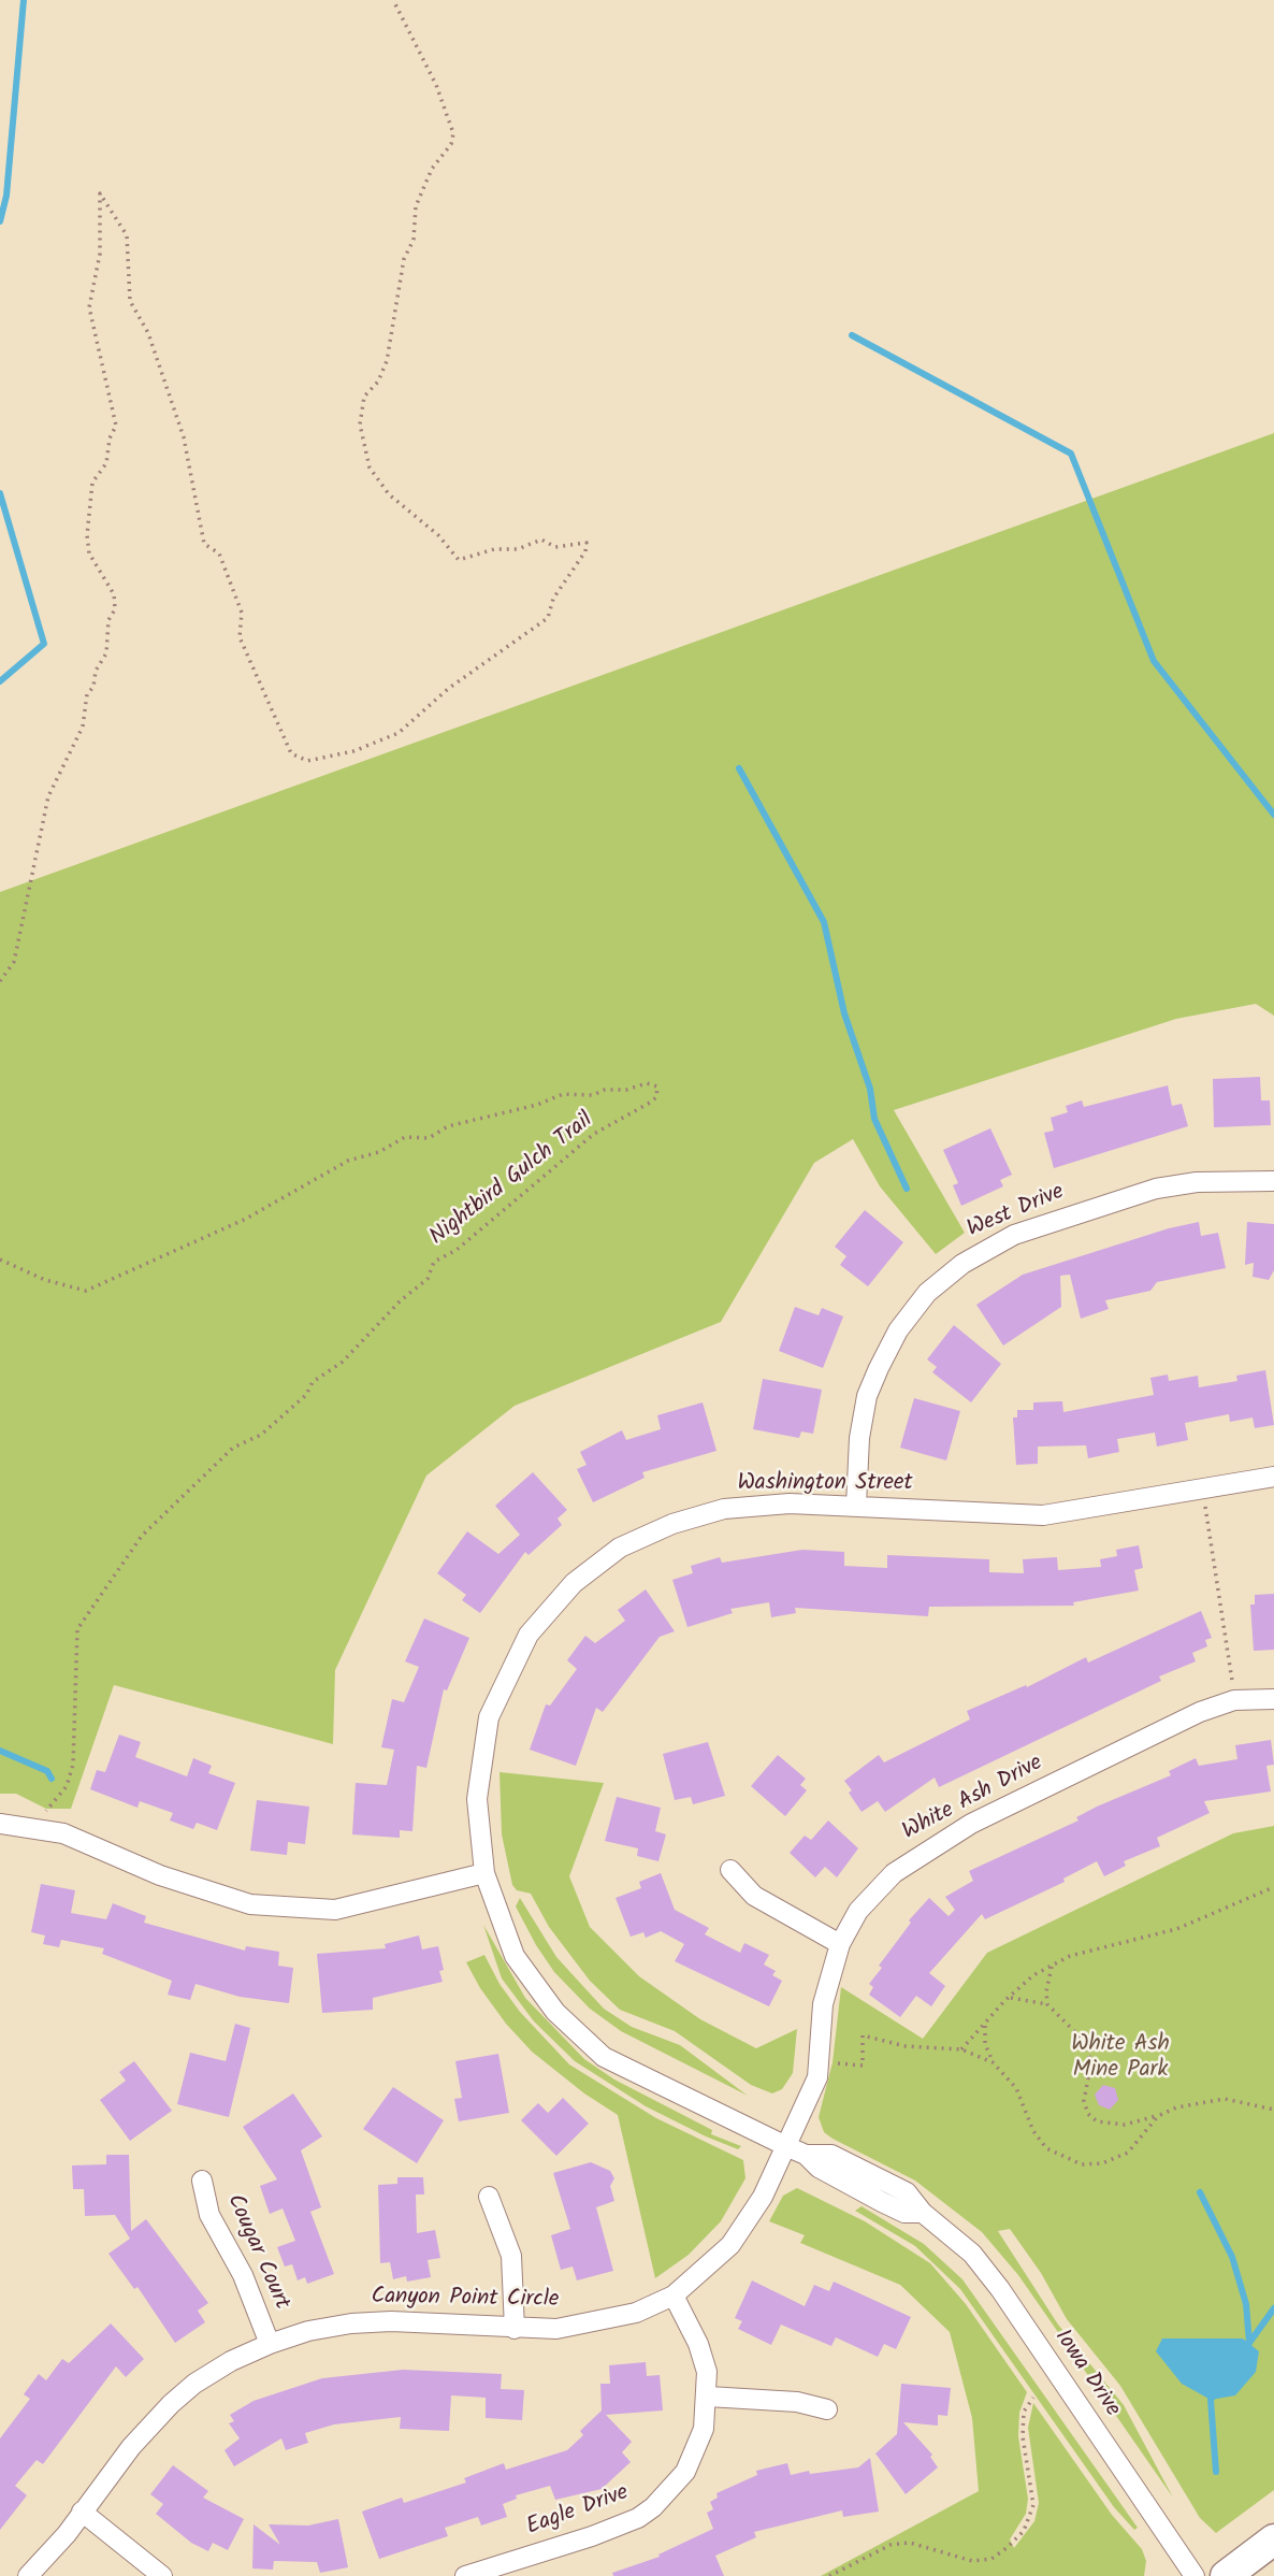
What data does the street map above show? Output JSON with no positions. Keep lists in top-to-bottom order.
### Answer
{
  "streets": {
    "street": [
      "West Drive",
      "Washington Street",
      "White Ash Drive",
      "Cougar Court",
      "Canyon Point Circle",
      "Iowa Drive",
      "Eagle Drive"
    ],
    "path": ["Nightbird Gulch Trail"]
  },
  "crossings": [
    ["West Drive", "Washington Street"],
    ["Washington Street", "Iowa Drive"],
    ["White Ash Drive", "Canyon Point Circle"],
    ["White Ash Drive", "Iowa Drive"],
    ["Cougar Court", "Canyon Point Circle"],
    ["Canyon Point Circle", "Iowa Drive"],
    ["Canyon Point Circle", "Eagle Drive"]
  ],
  "parks": ["White Ash Mine Park"]
}
